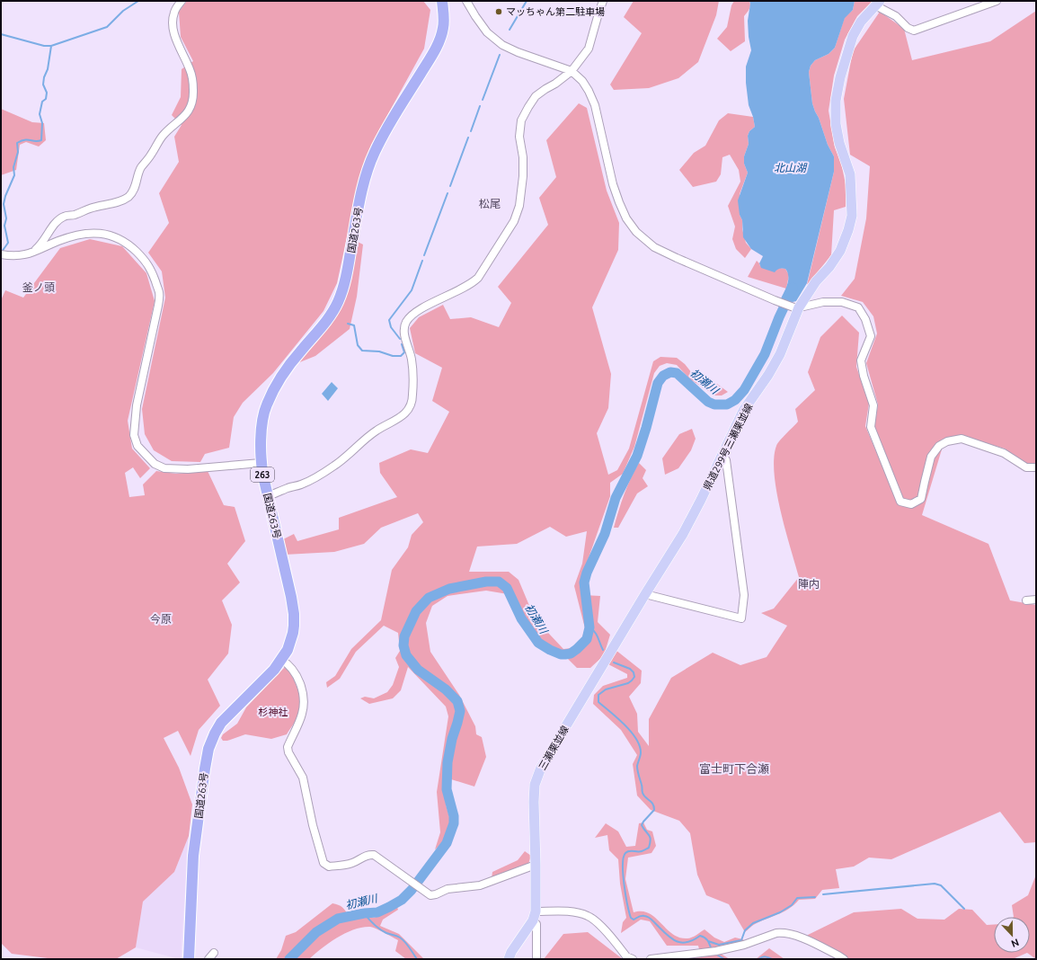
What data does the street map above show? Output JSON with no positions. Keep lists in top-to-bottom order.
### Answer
{
  "streets": {
    "highway": ["国道263号", "263"],
    "main road": ["県道299号三瀬栗並線", "三瀬栗並線"]
  },
  "crossings": [
    ["県道299号三瀬栗並線", "三瀬栗並線"]
  ],
  "districts": [
    "松尾",
    "釜ノ頭",
    "陣内",
    "今原",
    "富士町下合瀬"
  ],
  "water": ["北山湖", "初瀬川"],
  "parks": ["杉神社"],
  "places": ["マッちゃん第二駐車場"],
  "north": "bottom"
}
